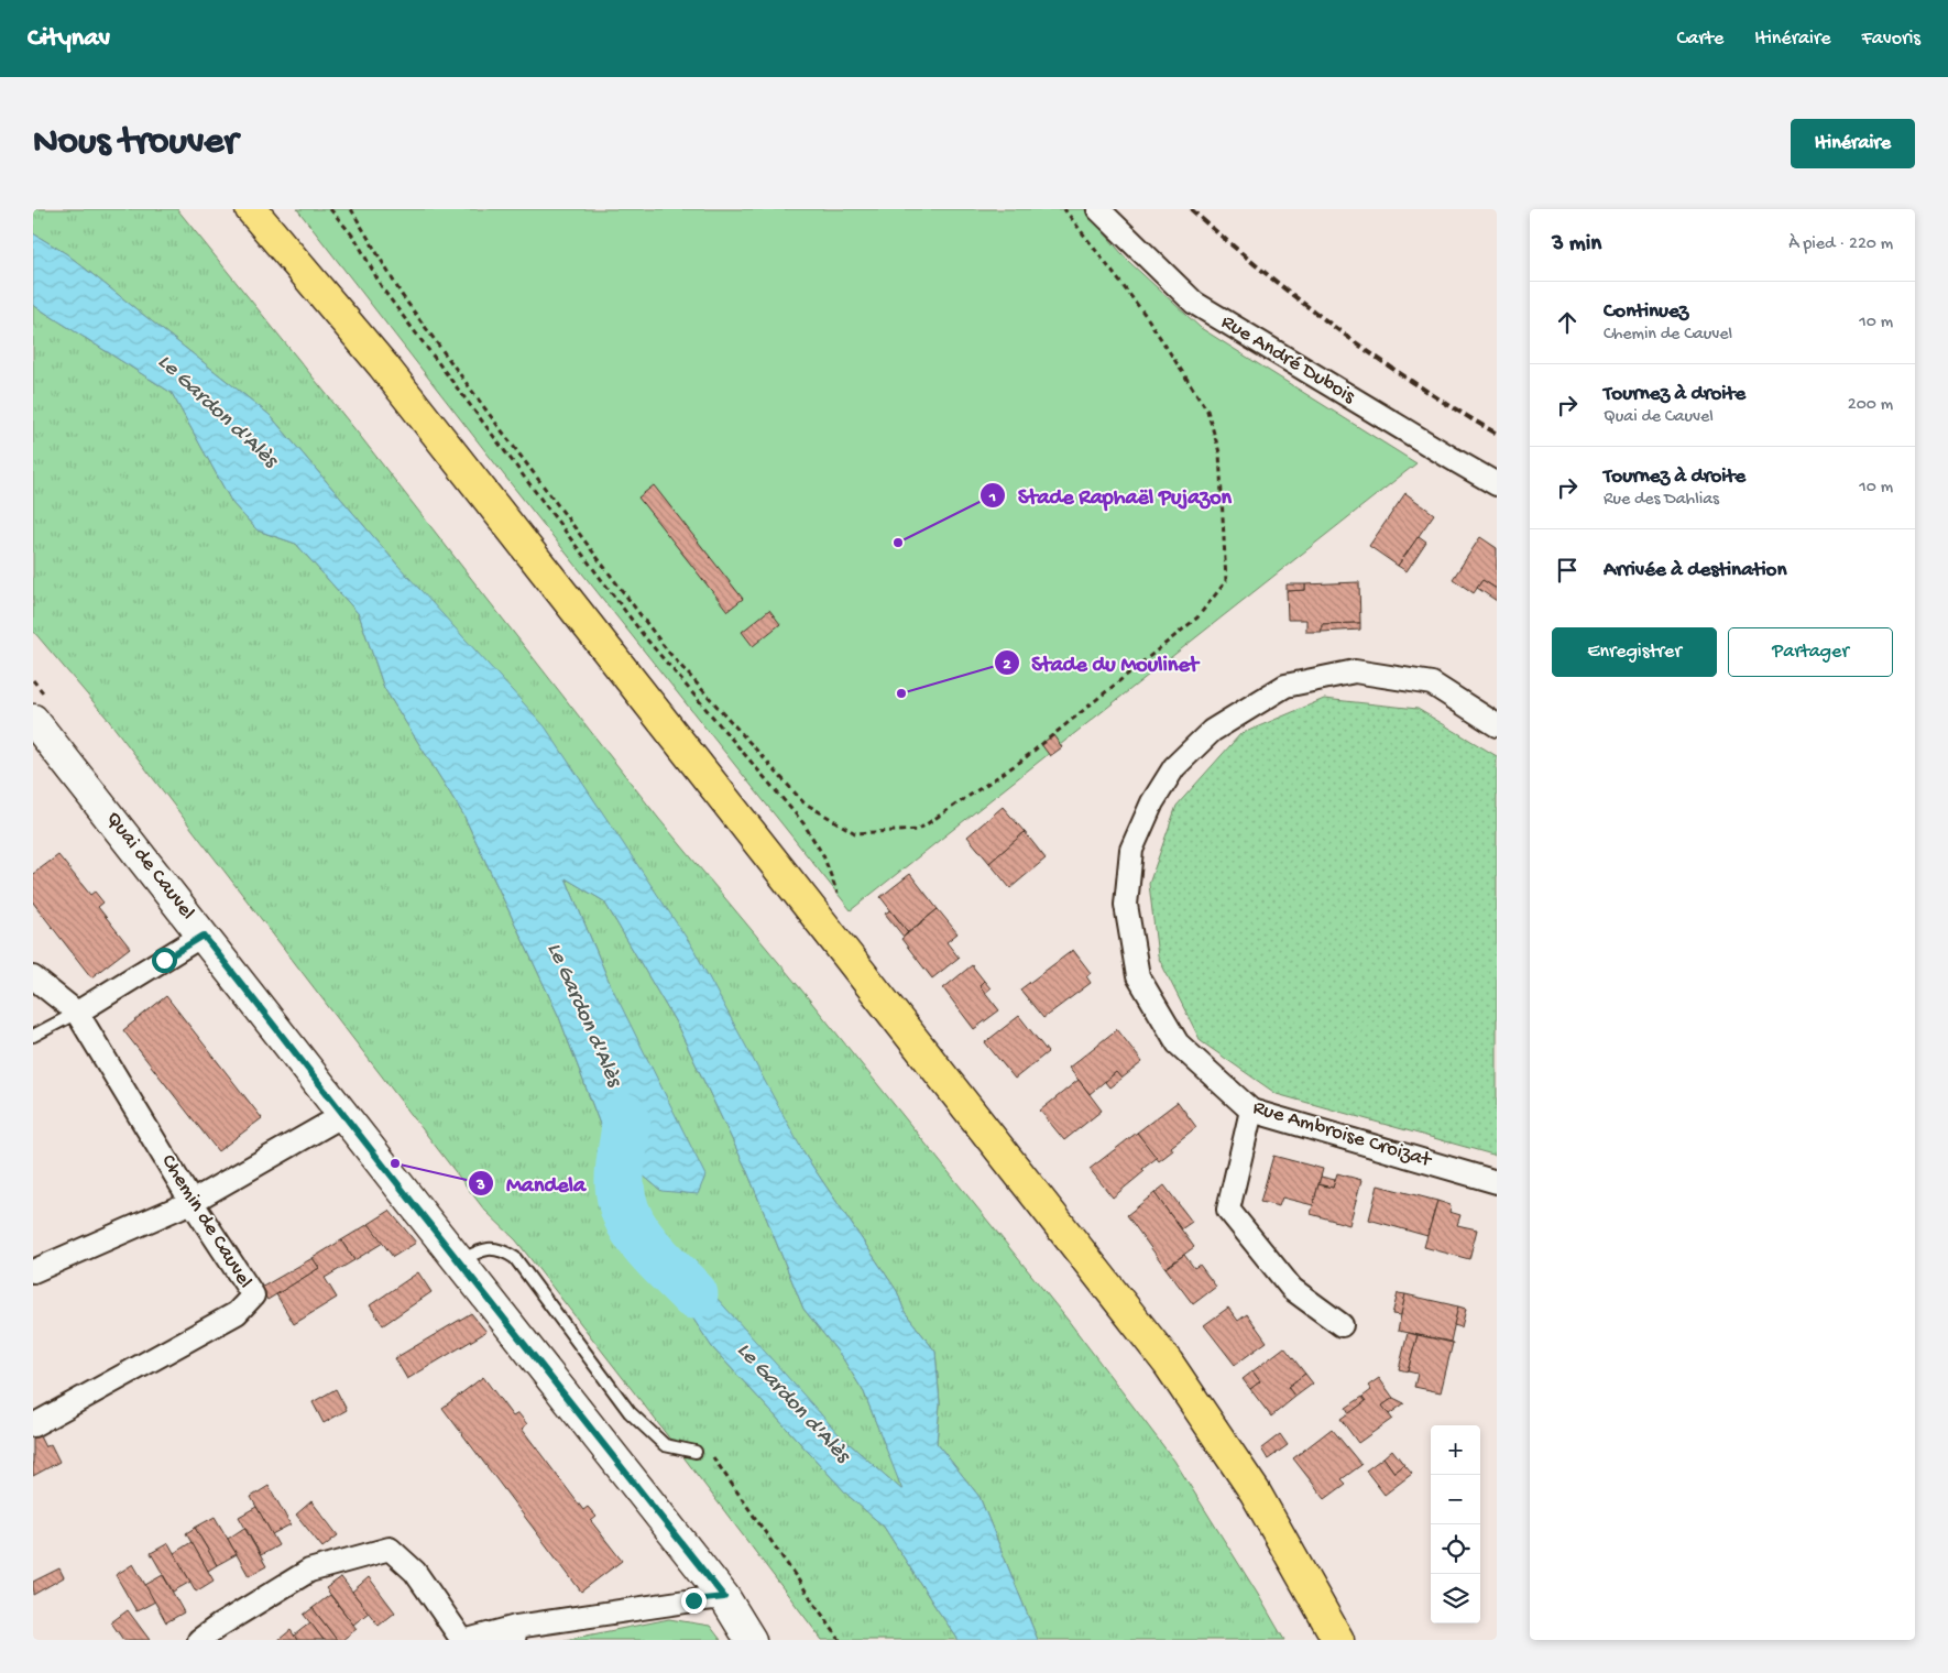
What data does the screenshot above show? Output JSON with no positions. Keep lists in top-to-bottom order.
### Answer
{
  "streets": {
    "street": [
      "Rue André Dubois",
      "Quai de Cauvel",
      "Rue Ambroise Croizat",
      "Chemin de Cauvel"
    ]
  },
  "water": ["Le Gardon d'Alès"],
  "places": ["Stade Raphaël Pujazon", "Stade du Moulinet", "Mandela"],
  "page": {
    "header": "Citynav",
    "nav": ["Carte", "Itinéraire", "Favoris"],
    "buttons": [
      "Itinéraire",
      ["Enregistrer", "Partager"]
    ],
    "title": "Nous trouver",
    "heading": ["3 min", "À pied · 220 m"],
    "list": [
      ["Continuez", "Chemin de Cauvel", "10 m"],
      ["Tournez à droite", "Quai de Cauvel", "200 m"],
      ["Tournez à droite", "Rue des Dahlias", "10 m"],
      "Arrivée à destination"
    ],
    "map_buttons": ["+", "−"]
  }
}
